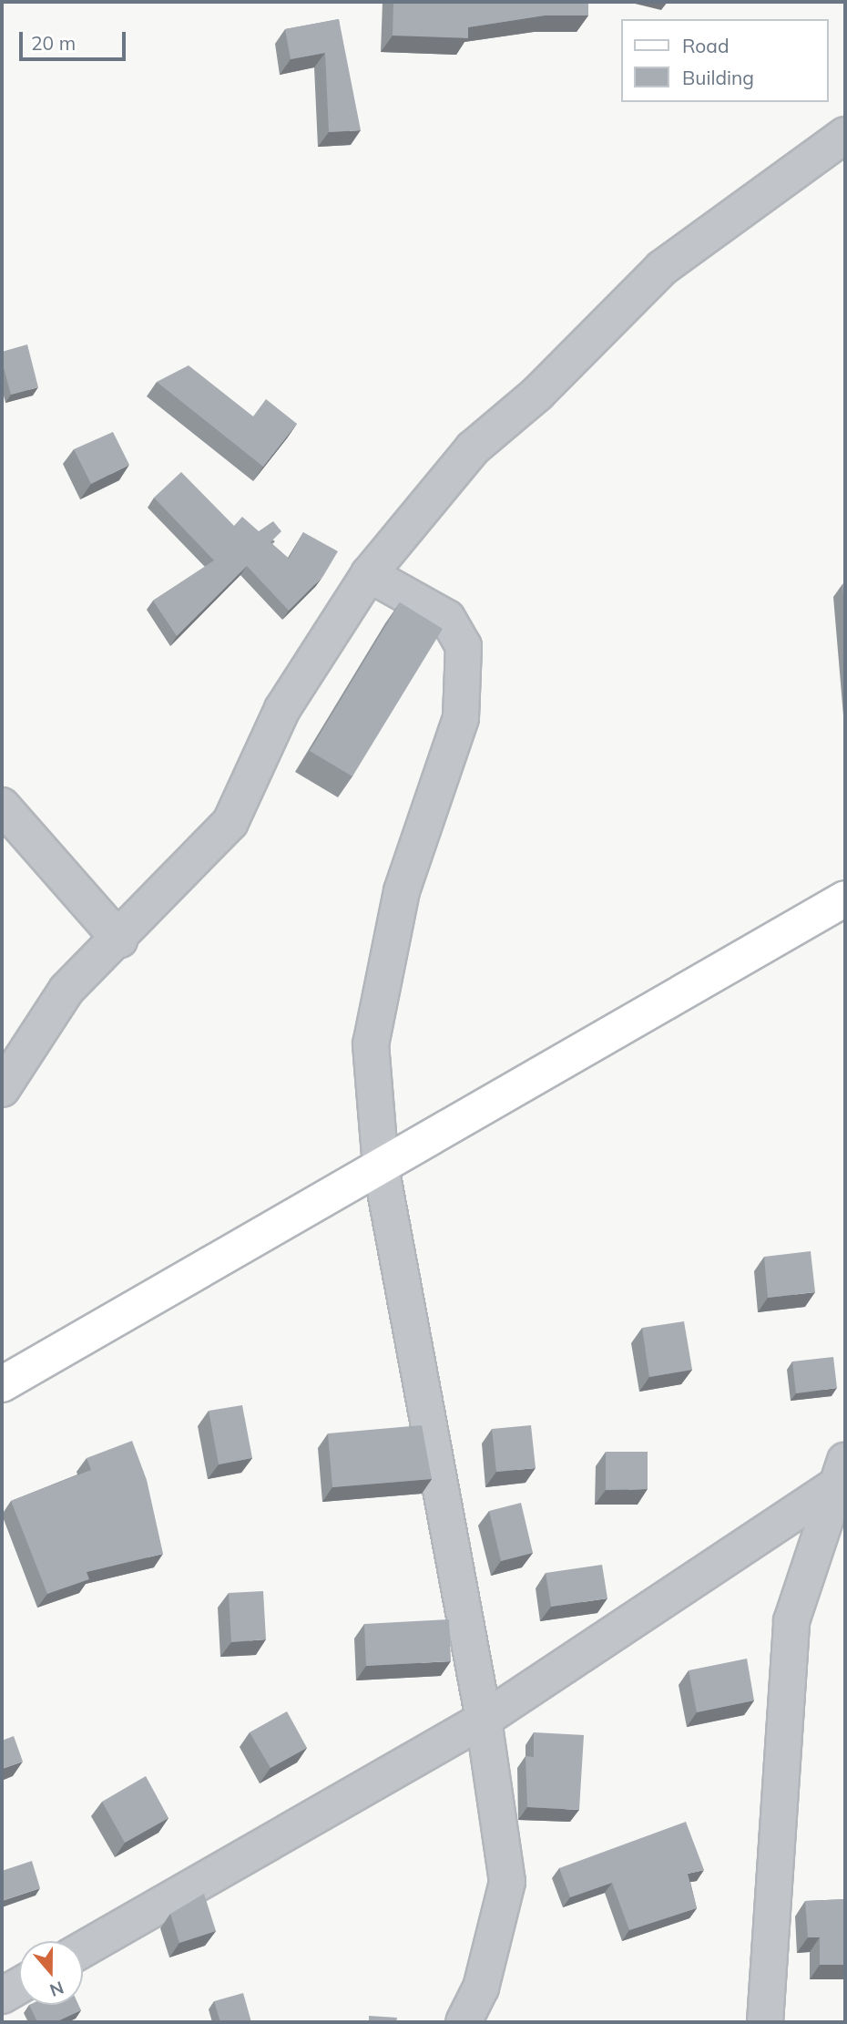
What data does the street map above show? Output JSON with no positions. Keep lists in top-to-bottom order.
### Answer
{
  "legend": ["Road", "Building"],
  "scale_bar": "20 m",
  "north": "bottom"
}
